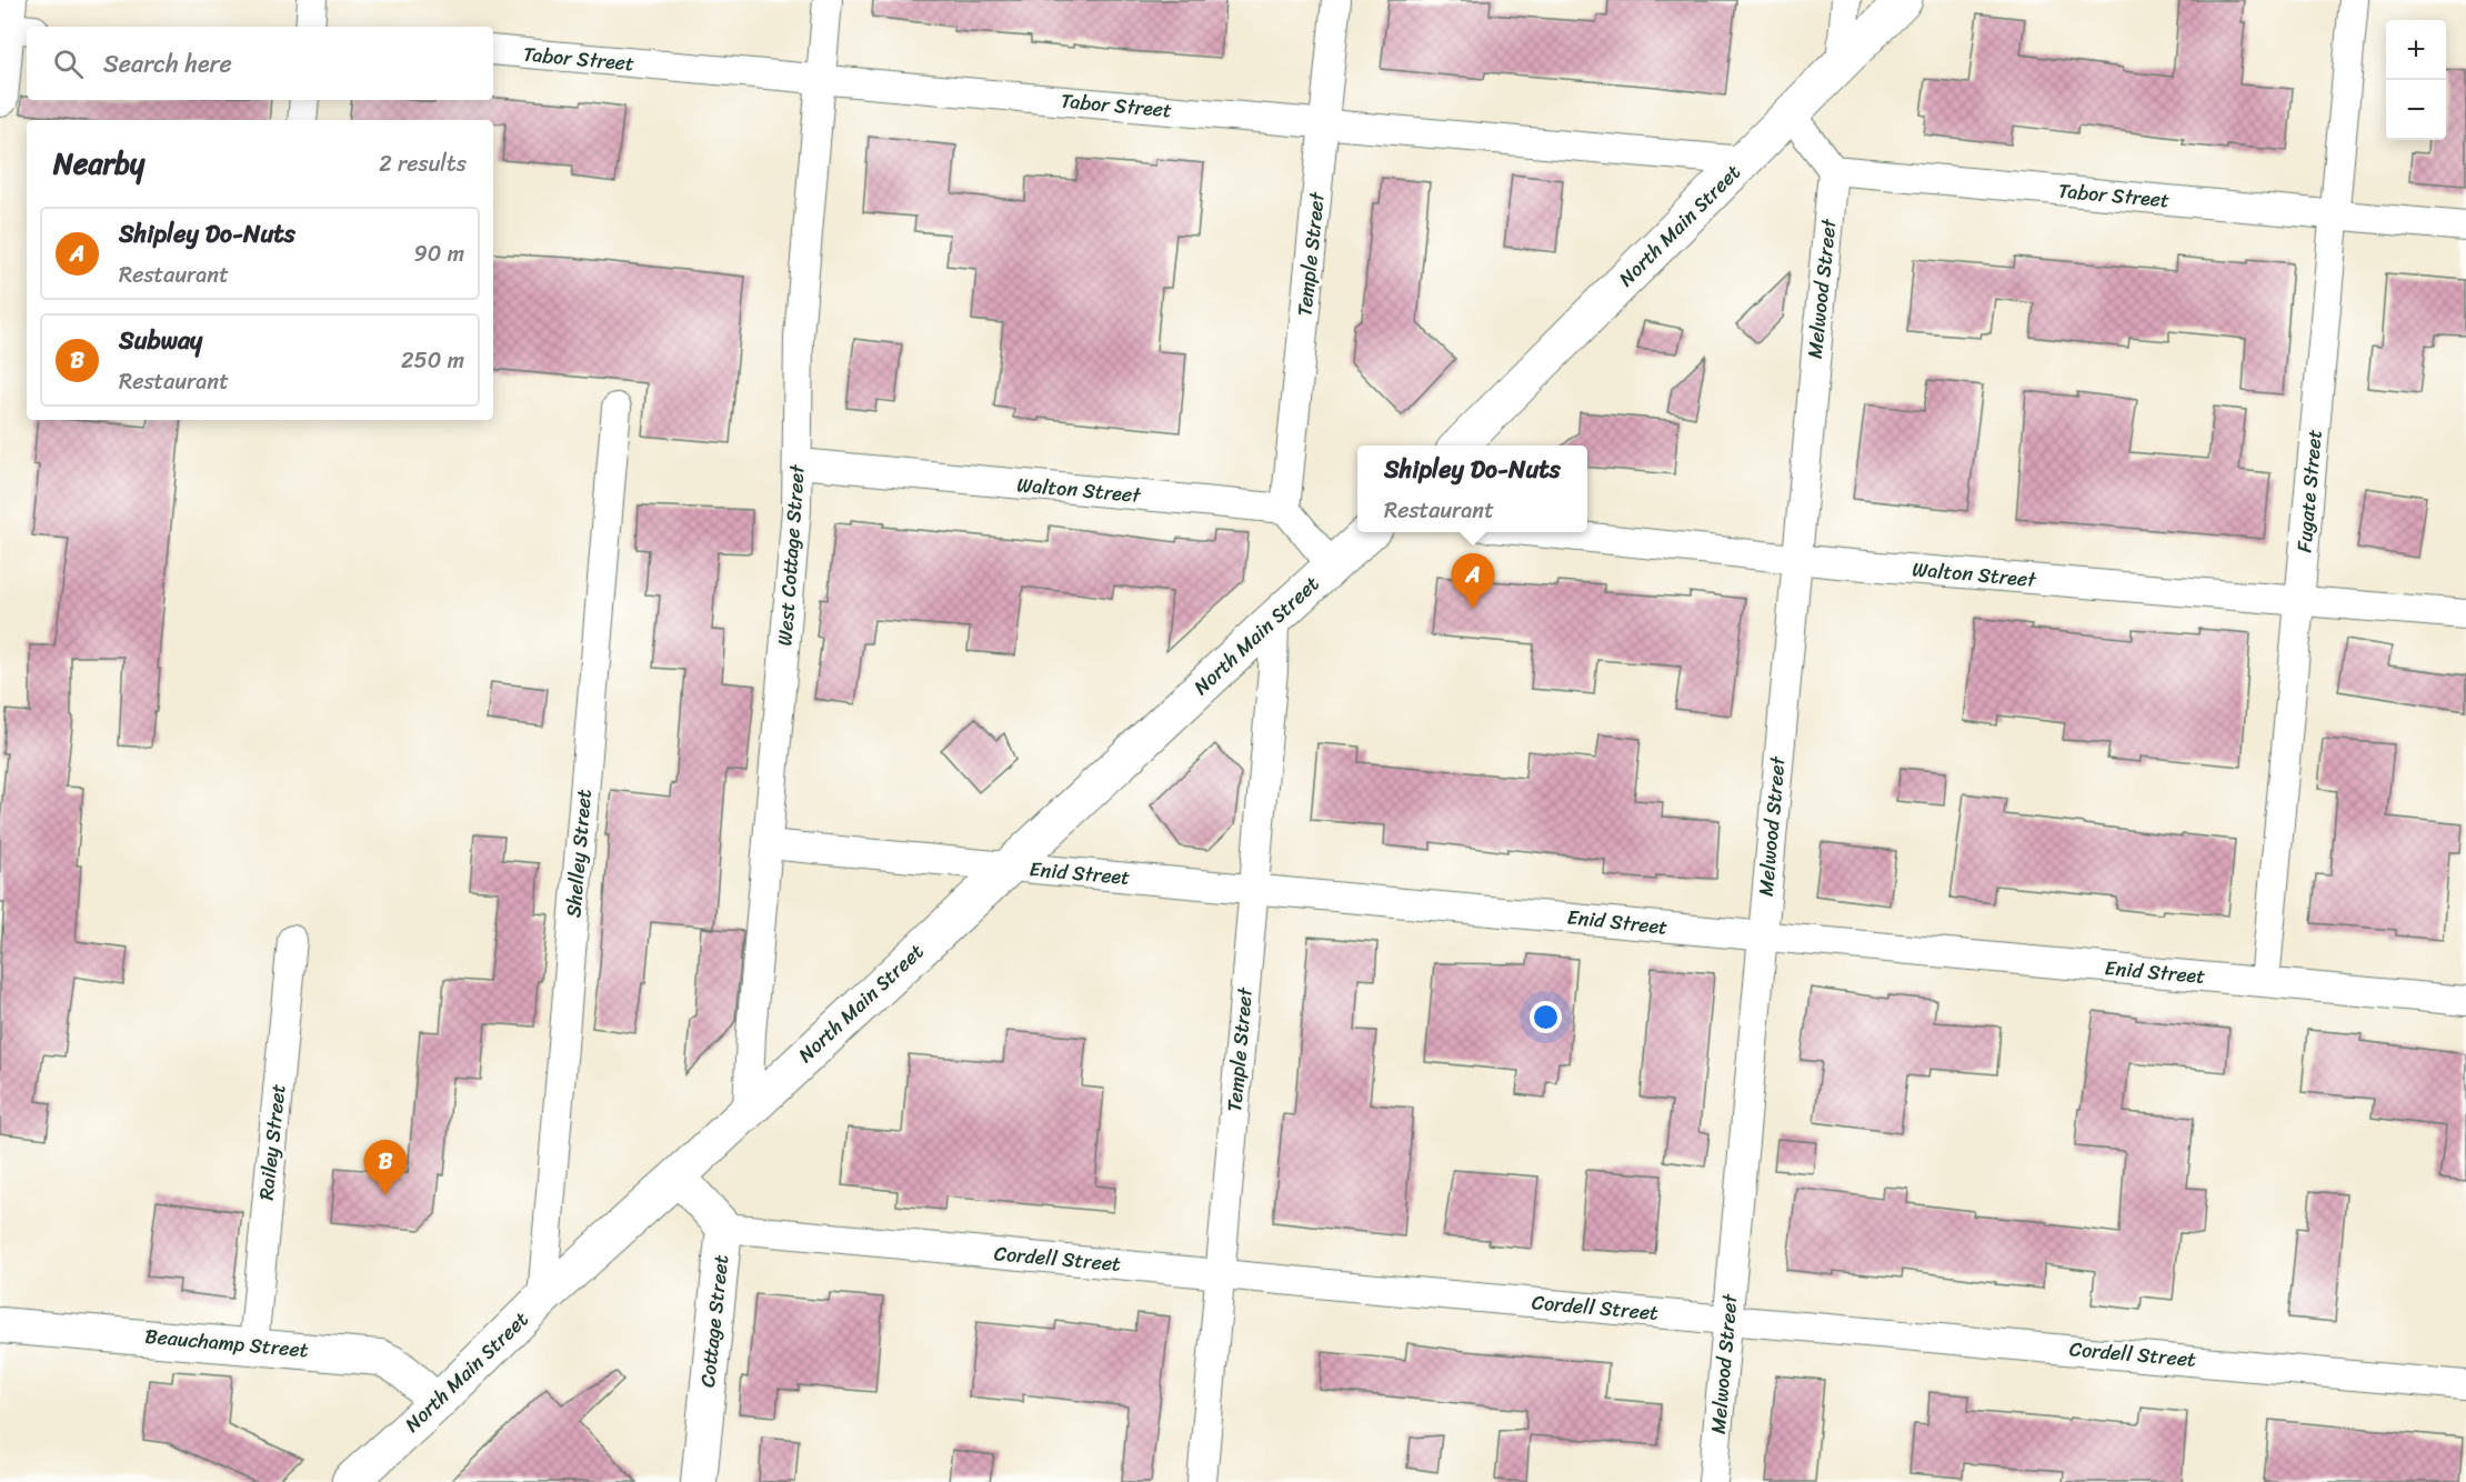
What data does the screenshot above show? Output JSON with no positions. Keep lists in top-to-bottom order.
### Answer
{
  "streets": {
    "main road": ["North Main Street"],
    "street": [
      "Tabor Street",
      "Temple Street",
      "Melwood Street",
      "Walton Street",
      "Fugate Street",
      "West Cottage Street",
      "Shelley Street",
      "Enid Street",
      "Railey Street",
      "Cordell Street",
      "Cottage Street",
      "Beauchamp Street"
    ]
  },
  "crossings": [
    ["Tabor Street", "North Main Street"],
    ["Tabor Street", "Temple Street"],
    ["Tabor Street", "Melwood Street"],
    ["Tabor Street", "Fugate Street"],
    ["Tabor Street", "West Cottage Street"],
    ["North Main Street", "Temple Street"],
    ["North Main Street", "West Cottage Street"],
    ["North Main Street", "Shelley Street"],
    ["North Main Street", "Enid Street"],
    ["North Main Street", "Cottage Street"],
    ["North Main Street", "Beauchamp Street"],
    ["Temple Street", "Walton Street"],
    ["Temple Street", "Enid Street"],
    ["Temple Street", "Cordell Street"],
    ["Melwood Street", "Walton Street"],
    ["Melwood Street", "Enid Street"],
    ["Melwood Street", "Cordell Street"],
    ["Walton Street", "Fugate Street"],
    ["Walton Street", "West Cottage Street"],
    ["Fugate Street", "Enid Street"],
    ["West Cottage Street", "Enid Street"],
    ["Railey Street", "Beauchamp Street"],
    ["Cordell Street", "Cottage Street"]
  ],
  "page": {
    "map_buttons": ["+", "−"],
    "search": "Search here",
    "heading": ["Nearby", "2 results"],
    "list": [
      {
        "mark": "A",
        "name": "Shipley Do-Nuts",
        "note": "Restaurant",
        "value": "90 m"
      },
      {
        "mark": "B",
        "name": "Subway",
        "note": "Restaurant",
        "value": "250 m"
      }
    ],
    "popup": ["Shipley Do-Nuts", "Restaurant"],
    "pins": ["A", "B"]
  }
}
